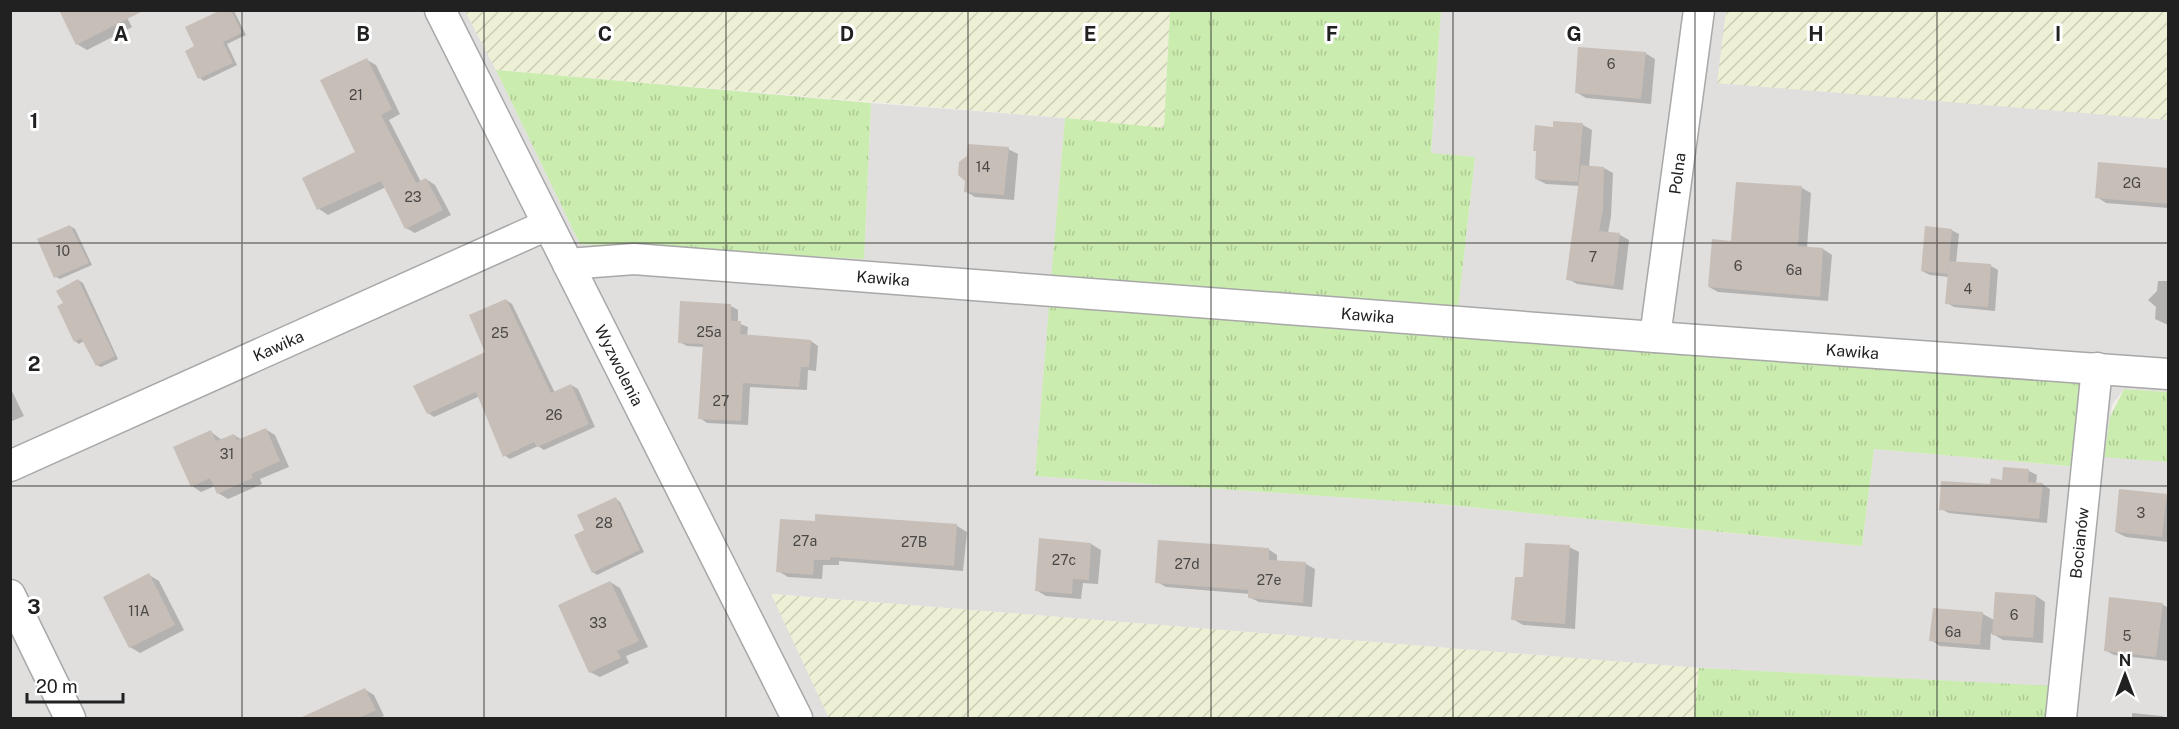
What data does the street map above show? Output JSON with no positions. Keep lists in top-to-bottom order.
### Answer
{
  "streets": {
    "street": [
      "Polna",
      "Kawika",
      "Wyzwolenia",
      "Bocianów"
    ]
  },
  "crossings": [
    ["Polna", "Kawika"],
    ["Kawika", "Wyzwolenia"],
    ["Kawika", "Bocianów"]
  ],
  "house_numbers": [
    "6",
    "21",
    "14",
    "2G",
    "23",
    "10",
    "7",
    "6",
    "6a",
    "4",
    "25a",
    "25",
    "27",
    "26",
    "31",
    "3",
    "28",
    "27a",
    "27B",
    "27c",
    "27d",
    "27e",
    "11A",
    "6",
    "33",
    "6a",
    "5"
  ],
  "scale_bar": "20 m",
  "north": "top",
  "grid": {
    "columns": [
      "A",
      "B",
      "C",
      "D",
      "E",
      "F",
      "G",
      "H",
      "I"
    ],
    "rows": ["1", "2", "3"]
  }
}
